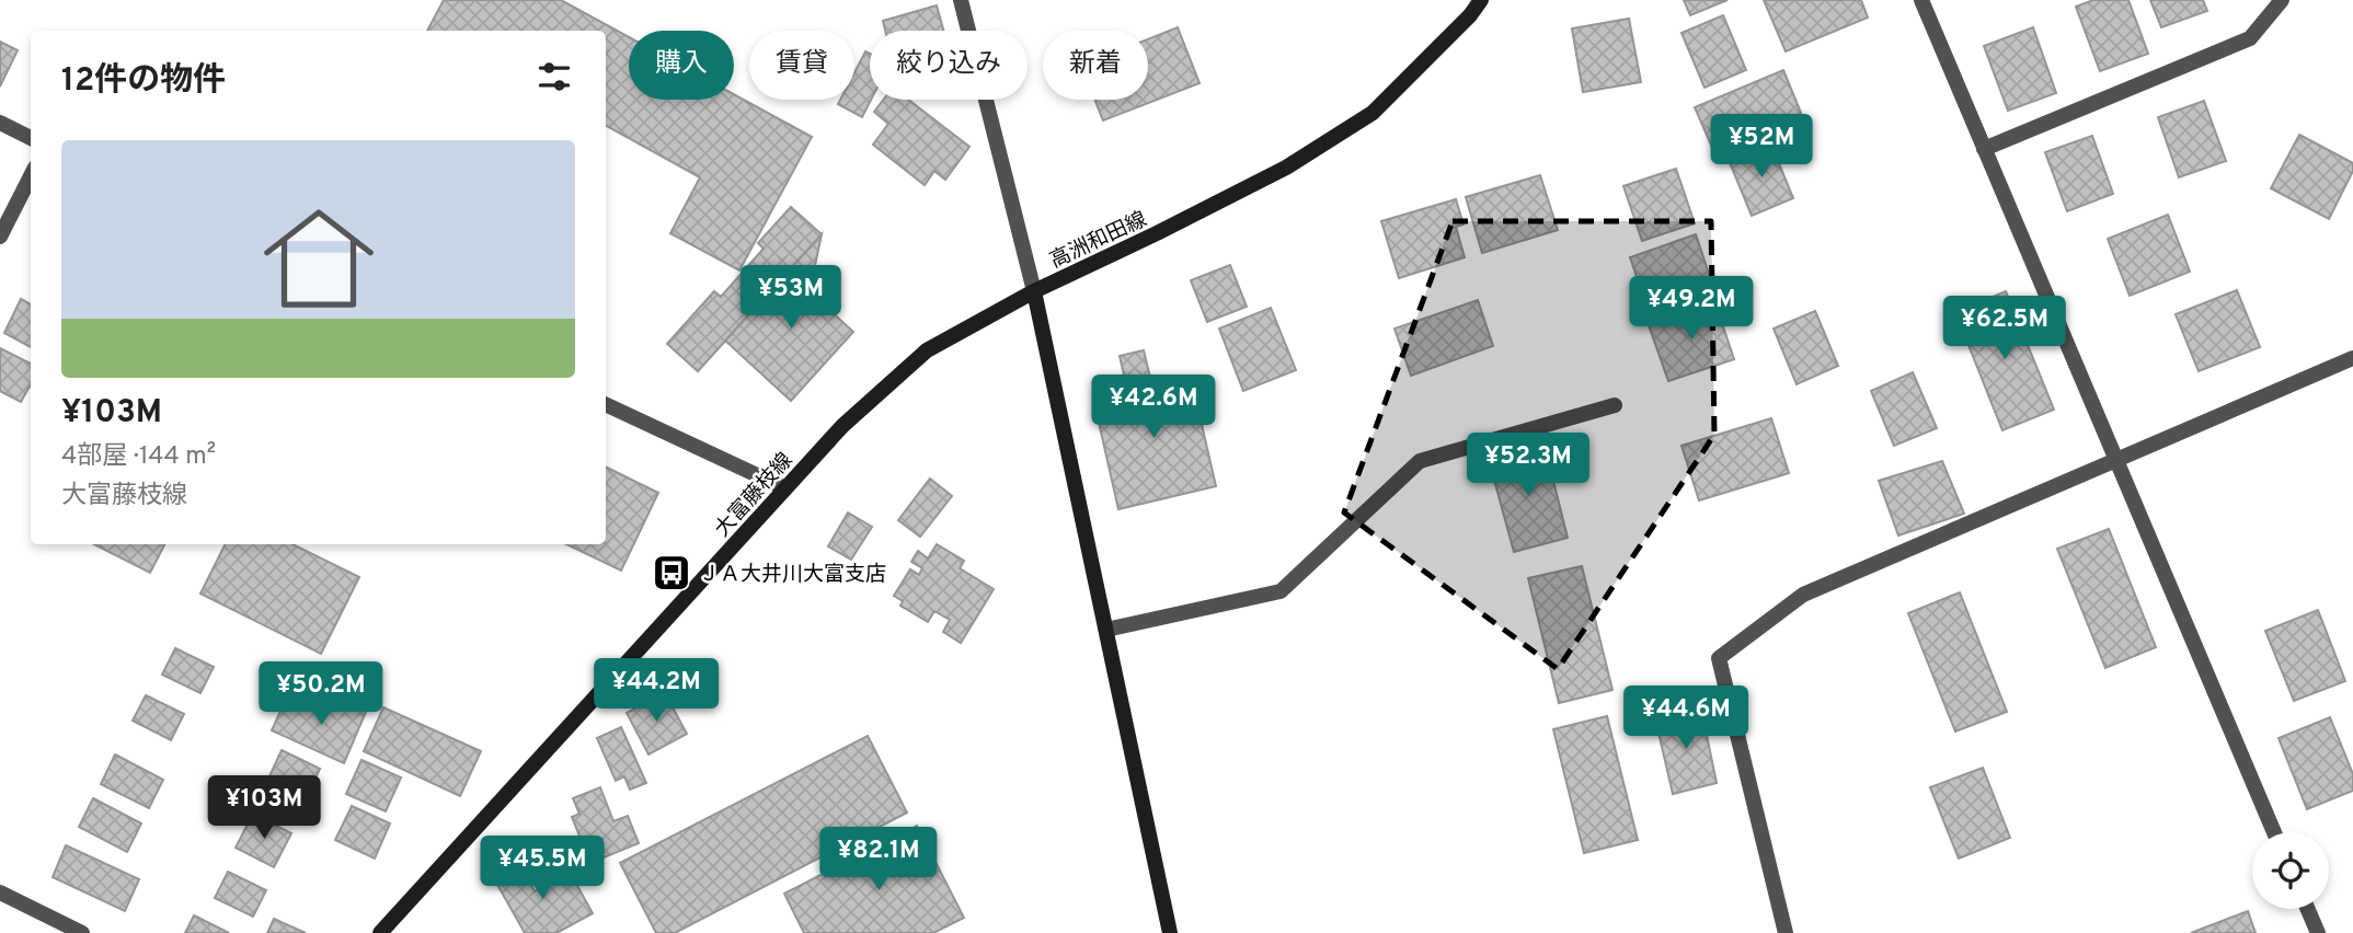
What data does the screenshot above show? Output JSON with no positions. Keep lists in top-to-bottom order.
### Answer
{
  "streets": {
    "main road": ["高洲和田線", "大富藤枝線"]
  },
  "crossings": [
    ["高洲和田線", "大富藤枝線"]
  ],
  "places": {
    "bus stop": ["ＪＡ大井川大富支店"]
  },
  "page": {
    "chip": [
      "購入",
      "賃貸",
      "絞り込み",
      "新着"
    ],
    "heading": "12件の物件",
    "price": [
      "¥52M",
      "¥53M",
      "¥49.2M",
      "¥62.5M",
      "¥42.6M",
      "¥52.3M",
      "¥44.2M",
      "¥50.2M",
      "¥44.6M",
      "¥103M",
      "¥82.1M",
      "¥45.5M"
    ],
    "list": [
      {
        "name": "¥103M",
        "note": "4部屋 · 144 m² · 大富藤枝線"
      }
    ]
  }
}
